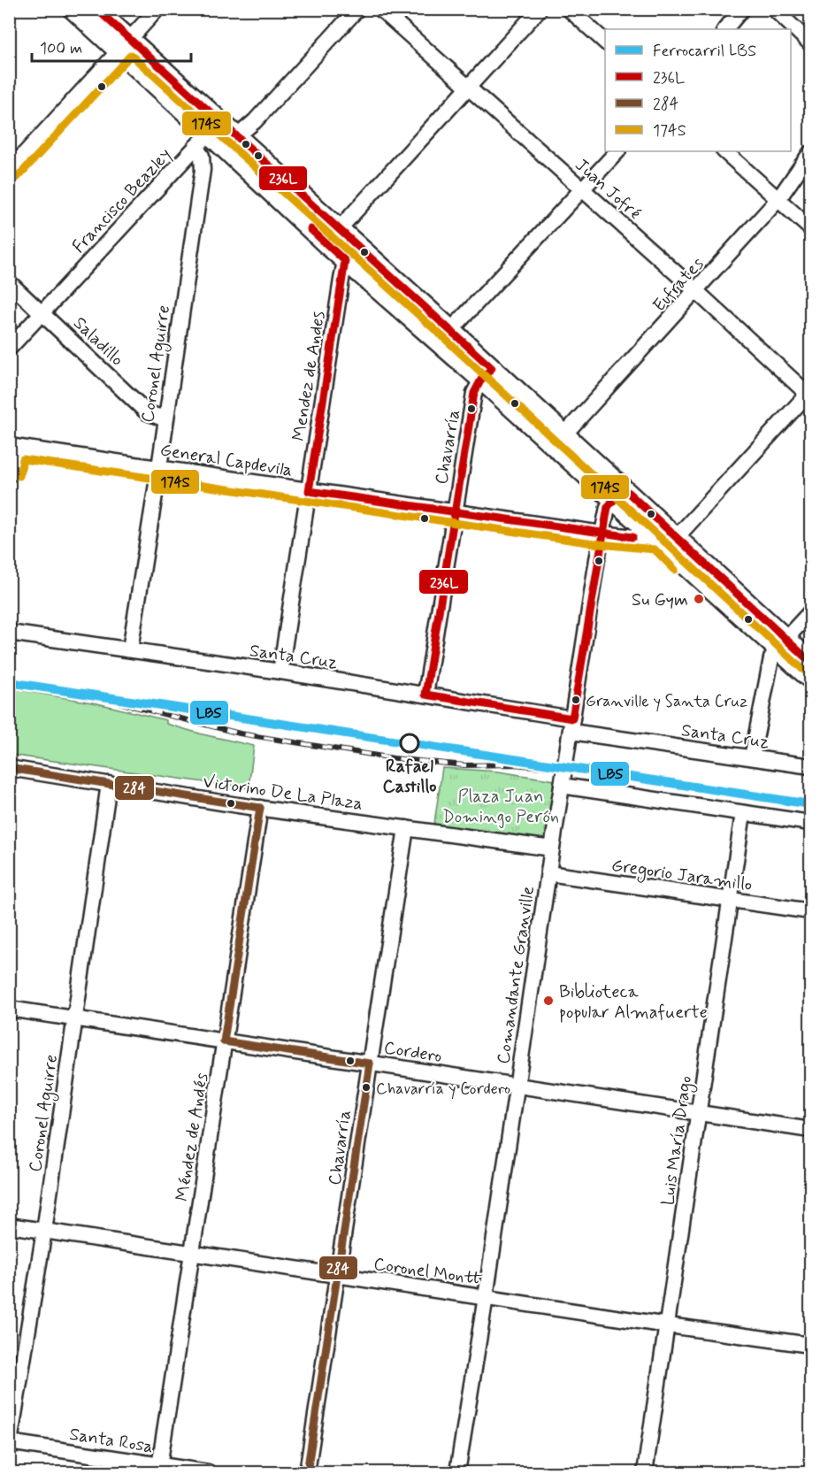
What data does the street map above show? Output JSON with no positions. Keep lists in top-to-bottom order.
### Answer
{
  "streets": {
    "street": [
      "Juan Jofré",
      "Francisco Beazley",
      "Eufrates",
      "Saladillo",
      "Coronel Aguirre",
      "Mendez de Andes",
      "Chavarría",
      "General Capdevila",
      "Santa Cruz",
      "Victorino De La Plaza",
      "Gregorio Jaramillo",
      "Comandante Granville",
      "Cordero",
      "Méndez de Andés",
      "Luis María Drago",
      "Coronel Montt",
      "Santa Rosa"
    ]
  },
  "crossings": [
    ["Juan Jofré", "Eufrates"],
    ["Francisco Beazley", "Saladillo"],
    ["Francisco Beazley", "Coronel Aguirre"],
    ["Saladillo", "Coronel Aguirre"],
    ["Coronel Aguirre", "General Capdevila"],
    ["Coronel Aguirre", "Santa Cruz"],
    ["Coronel Aguirre", "Victorino De La Plaza"],
    ["Coronel Aguirre", "Cordero"],
    ["Coronel Aguirre", "Coronel Montt"],
    ["Coronel Aguirre", "Santa Rosa"],
    ["Mendez de Andes", "General Capdevila"],
    ["Mendez de Andes", "Santa Cruz"],
    ["Chavarría", "General Capdevila"],
    ["Chavarría", "Santa Cruz"],
    ["Chavarría", "Victorino De La Plaza"],
    ["Chavarría", "Cordero"],
    ["Chavarría", "Coronel Montt"],
    ["General Capdevila", "Comandante Granville"],
    ["Santa Cruz", "Comandante Granville"],
    ["Victorino De La Plaza", "Comandante Granville"],
    ["Victorino De La Plaza", "Méndez de Andés"],
    ["Gregorio Jaramillo", "Comandante Granville"],
    ["Gregorio Jaramillo", "Luis María Drago"],
    ["Comandante Granville", "Cordero"],
    ["Comandante Granville", "Coronel Montt"],
    ["Cordero", "Méndez de Andés"],
    ["Cordero", "Luis María Drago"],
    ["Méndez de Andés", "Coronel Montt"],
    ["Méndez de Andés", "Santa Rosa"],
    ["Luis María Drago", "Coronel Montt"]
  ],
  "parks": ["Plaza Juan Domingo Perón"],
  "places": [
    "Su Gym",
    "Granville y Santa Cruz",
    "Rafael Castillo",
    "Biblioteca popular Almafuerte",
    "Chavarría y Cordero"
  ],
  "lines": [
    "transit line 236L",
    "transit line 174S",
    "rail line LBS",
    "transit line 284"
  ],
  "legend": [
    "Ferrocarril LBS",
    "236L",
    "284",
    "174S"
  ],
  "scale_bar": "100 m"
}
